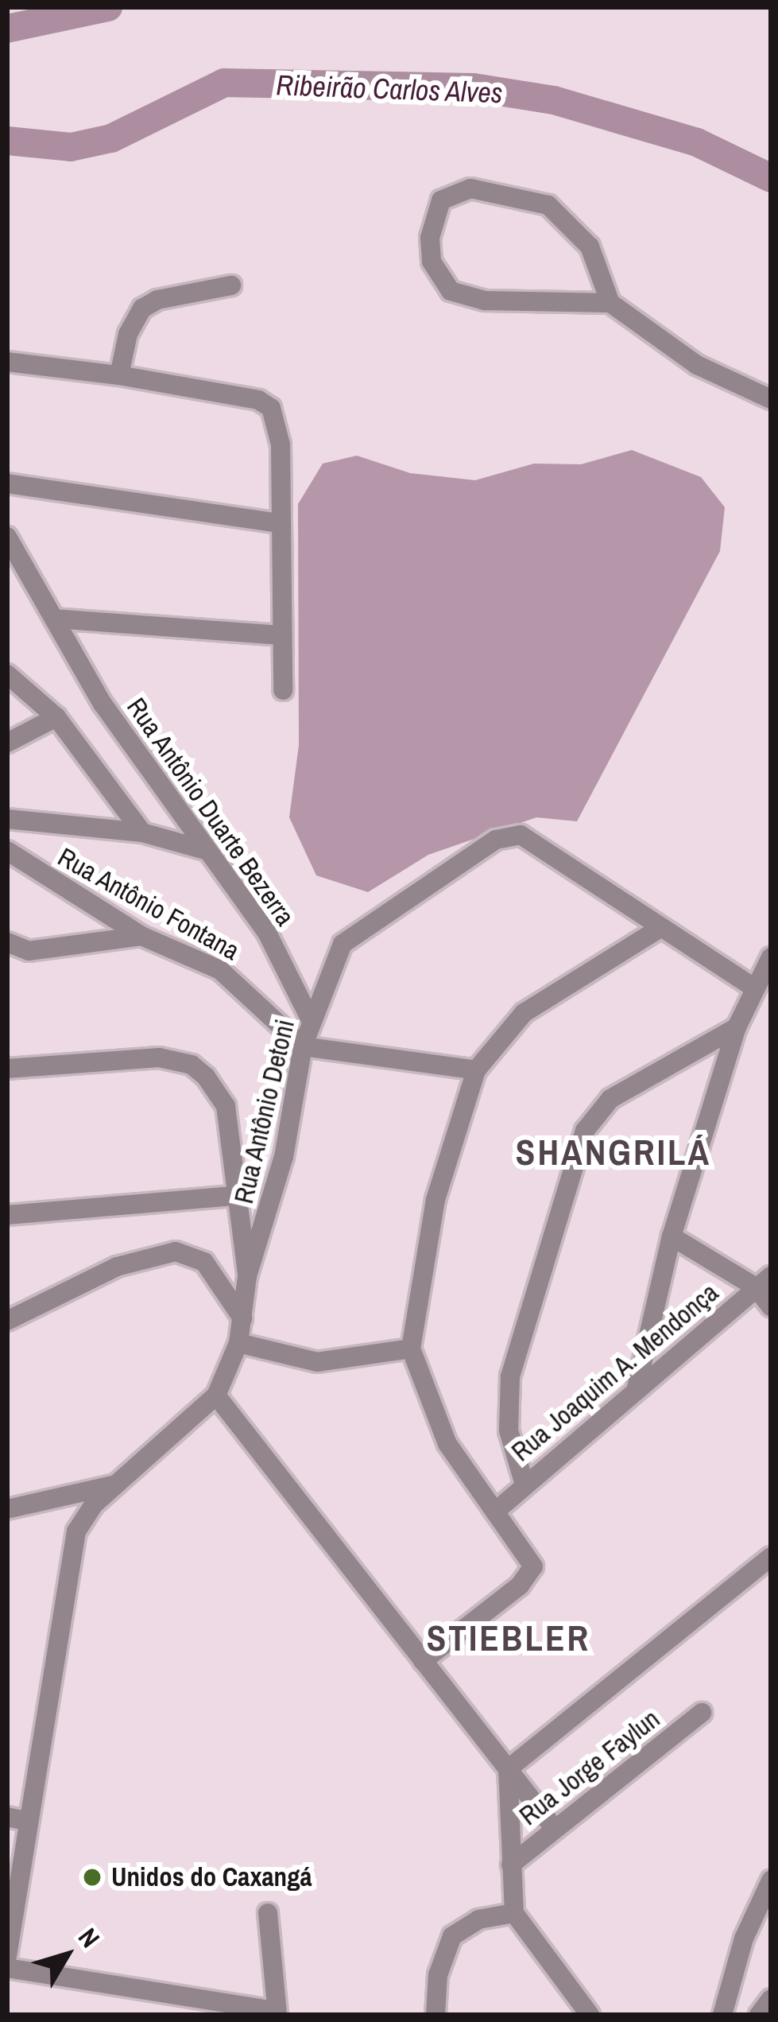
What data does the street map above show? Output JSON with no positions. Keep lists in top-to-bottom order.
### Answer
{
  "streets": {
    "street": [
      "Rua Antônio Duarte Bezerra",
      "Rua Antônio Fontana",
      "Rua Antônio Detoni",
      "Rua Joaquim A. Mendonça",
      "Rua Jorge Faylun"
    ]
  },
  "crossings": [
    ["Rua Antônio Duarte Bezerra", "Rua Antônio Detoni"],
    ["Rua Antônio Fontana", "Rua Antônio Detoni"]
  ],
  "districts": ["SHANGRILÁ", "STIEBLER"],
  "water": ["Ribeirão Carlos Alves"],
  "places": ["Unidos do Caxangá"],
  "north": "top right"
}
